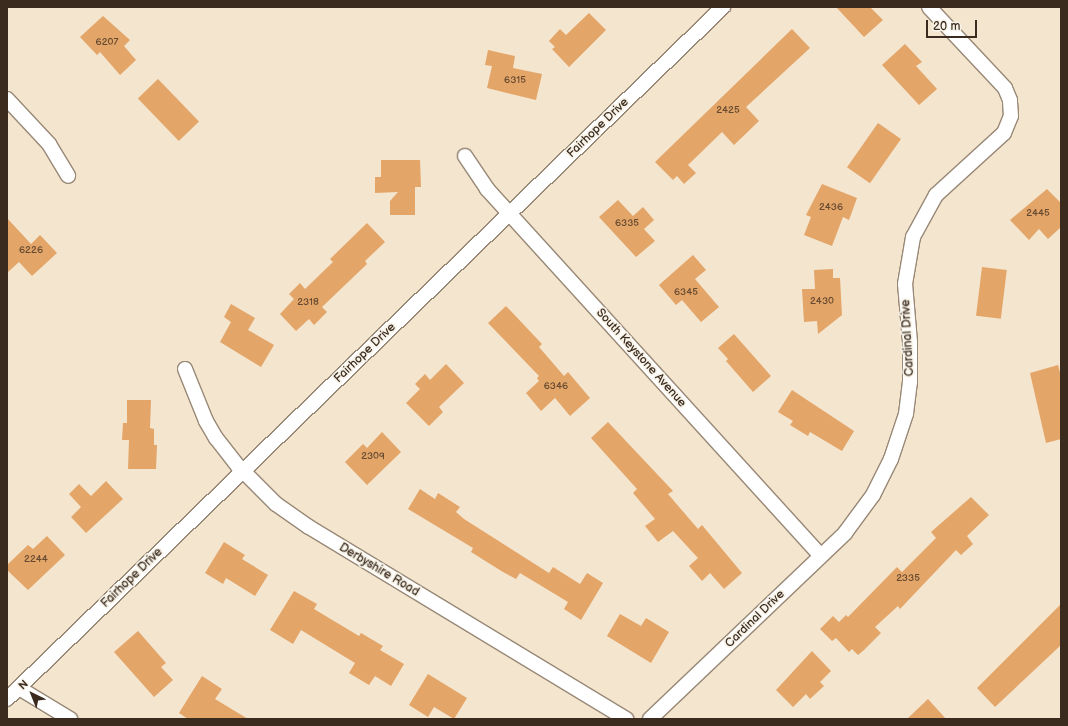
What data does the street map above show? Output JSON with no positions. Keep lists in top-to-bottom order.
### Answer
{
  "streets": {
    "street": [
      "Fairhope Drive",
      "Cardinal Drive",
      "South Keystone Avenue",
      "Derbyshire Road"
    ]
  },
  "crossings": [
    ["Fairhope Drive", "South Keystone Avenue"],
    ["Fairhope Drive", "Derbyshire Road"],
    ["Cardinal Drive", "South Keystone Avenue"]
  ],
  "house_numbers": [
    "6207",
    "6315",
    "2425",
    "2436",
    "2445",
    "6335",
    "6226",
    "6345",
    "2430",
    "2318",
    "6346",
    "2309",
    "2244",
    "2335"
  ],
  "scale_bar": "20 m",
  "north": "top left"
}
